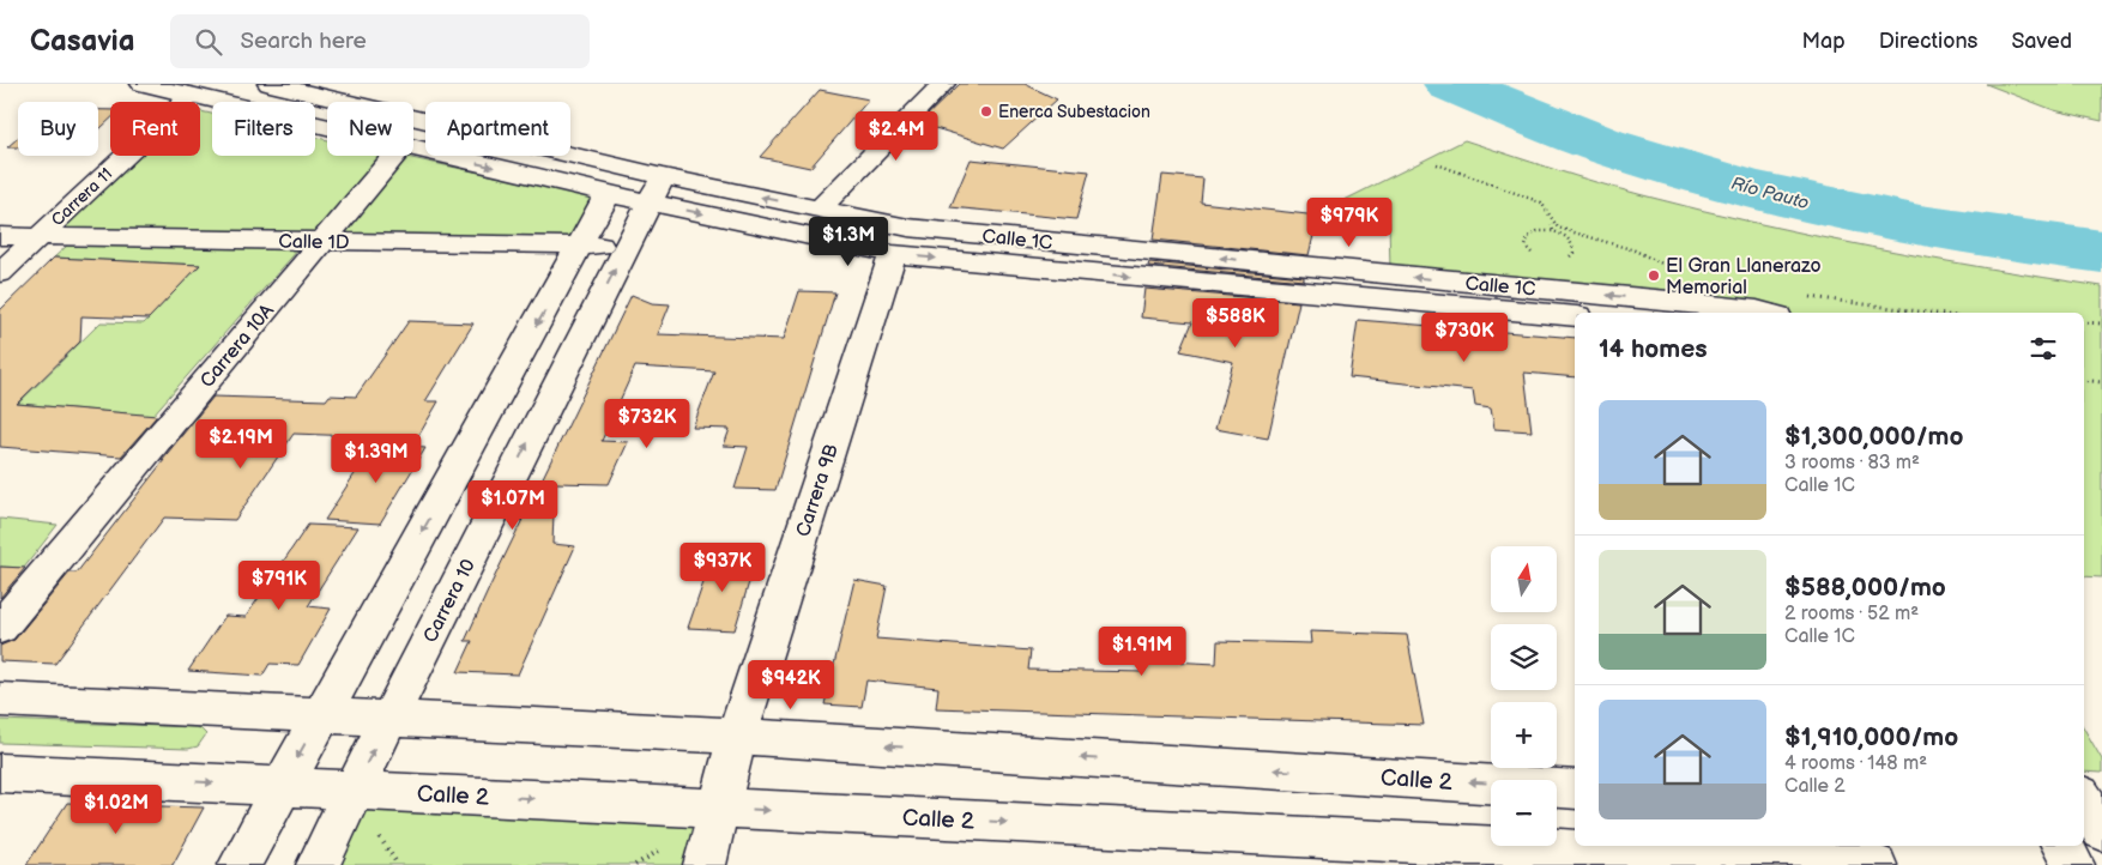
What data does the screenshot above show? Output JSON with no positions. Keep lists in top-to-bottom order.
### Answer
{
  "streets": {
    "street": [
      "Carrera 11",
      "Calle 1C",
      "Calle 1D",
      "Carrera 10A",
      "Carrera 9B",
      "Carrera 10",
      "Calle 2"
    ]
  },
  "crossings": [
    ["Carrera 11", "Calle 1C"],
    ["Carrera 11", "Calle 1D"],
    ["Calle 1C", "Carrera 9B"],
    ["Calle 1C", "Carrera 10"],
    ["Calle 1D", "Carrera 10A"],
    ["Calle 1D", "Carrera 10"],
    ["Carrera 9B", "Calle 2"],
    ["Carrera 10", "Calle 2"]
  ],
  "water": ["Río Pauto"],
  "places": ["Enerca Subestacion", "El Gran Llanerazo Memorial"],
  "north": "top",
  "page": {
    "header": "Casavia",
    "search": "Search here",
    "nav": ["Map", "Directions", "Saved"],
    "chip": [
      "Buy",
      "Rent",
      "Filters",
      "New",
      "Apartment"
    ],
    "price": [
      "$2.4M",
      "$979K",
      "$1.3M",
      "$588K",
      "$730K",
      "$732K",
      "$2.19M",
      "$1.39M",
      "$1.07M",
      "$937K",
      "$791K",
      "$1.91M",
      "$942K",
      "$1.02M"
    ],
    "heading": "14 homes",
    "list": [
      {
        "name": "$1,300,000/mo",
        "note": "3 rooms · 83 m² · Calle 1C"
      },
      {
        "name": "$588,000/mo",
        "note": "2 rooms · 52 m² · Calle 1C"
      },
      {
        "name": "$1,910,000/mo",
        "note": "4 rooms · 148 m² · Calle 2"
      }
    ],
    "map_buttons": ["+", "−"]
  }
}
